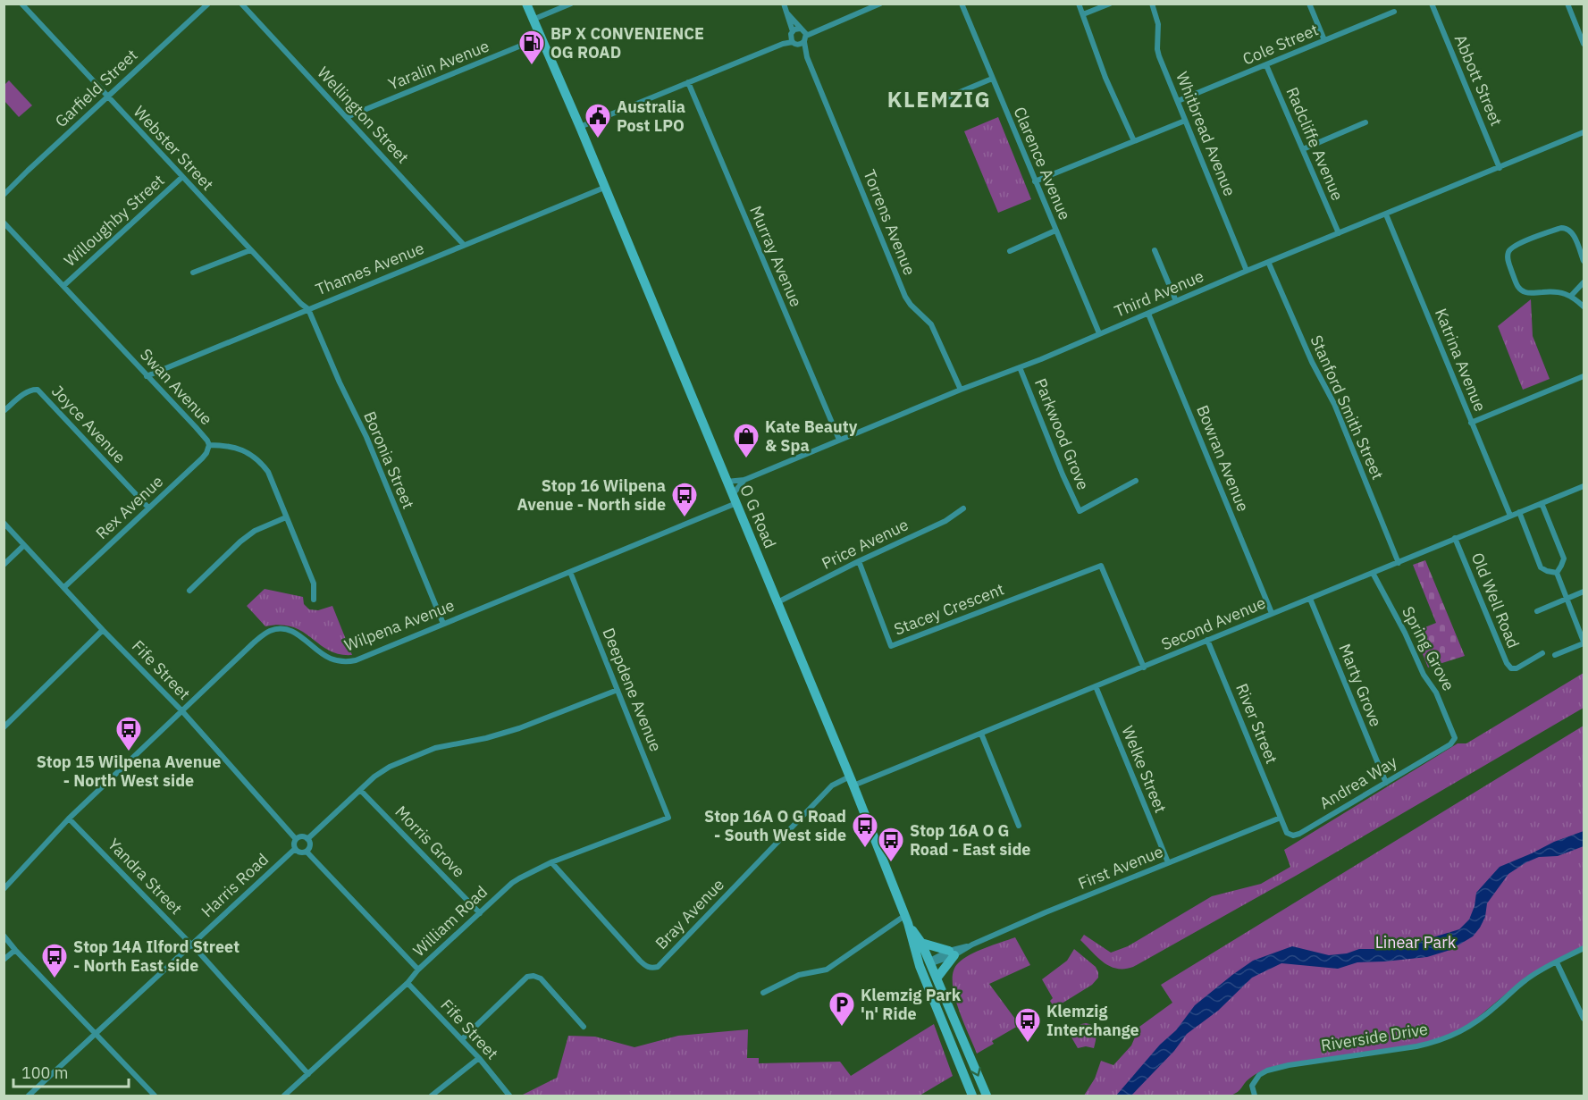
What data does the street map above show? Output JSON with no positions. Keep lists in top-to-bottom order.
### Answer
{
  "streets": {
    "main road": ["O G Road"],
    "street": [
      "Cole Street",
      "Yaralin Avenue",
      "Abbott Street",
      "Garfield Street",
      "Wellington Street",
      "Whitbread Avenue",
      "Radcliffe Avenue",
      "Webster Street",
      "Clarence Avenue",
      "Willoughby Street",
      "Torrens Avenue",
      "Murray Avenue",
      "Thames Avenue",
      "Third Avenue",
      "Katrina Avenue",
      "Swan Avenue",
      "Stanford Smith Street",
      "Joyce Avenue",
      "Parkwood Grove",
      "Bowran Avenue",
      "Boronia Street",
      "Rex Avenue",
      "Price Avenue",
      "Old Well Road",
      "Stacey Crescent",
      "Second Avenue",
      "Wilpena Avenue",
      "Spring Grove",
      "Fife Street",
      "Marty Grove",
      "Deepdene Avenue",
      "River Street",
      "Welke Street",
      "Andrea Way",
      "Morris Grove",
      "First Avenue",
      "Yandra Street",
      "Harris Road",
      "Bray Avenue",
      "William Road",
      "Riverside Drive"
    ]
  },
  "crossings": [
    ["Cole Street", "Whitbread Avenue"],
    ["Cole Street", "Radcliffe Avenue"],
    ["Yaralin Avenue", "Wellington Street"],
    ["Yaralin Avenue", "O G Road"],
    ["Abbott Street", "Third Avenue"],
    ["Garfield Street", "Webster Street"],
    ["Wellington Street", "Thames Avenue"],
    ["Whitbread Avenue", "Third Avenue"],
    ["Radcliffe Avenue", "Third Avenue"],
    ["Webster Street", "Willoughby Street"],
    ["Webster Street", "Thames Avenue"],
    ["Webster Street", "Boronia Street"],
    ["Clarence Avenue", "Third Avenue"],
    ["Willoughby Street", "Swan Avenue"],
    ["Torrens Avenue", "Third Avenue"],
    ["Murray Avenue", "Third Avenue"],
    ["Thames Avenue", "Swan Avenue"],
    ["Thames Avenue", "Boronia Street"],
    ["Thames Avenue", "O G Road"],
    ["Third Avenue", "Katrina Avenue"],
    ["Third Avenue", "Stanford Smith Street"],
    ["Third Avenue", "Parkwood Grove"],
    ["Third Avenue", "Bowran Avenue"],
    ["Third Avenue", "O G Road"],
    ["Third Avenue", "Wilpena Avenue"],
    ["Katrina Avenue", "Second Avenue"],
    ["Swan Avenue", "Rex Avenue"],
    ["Stanford Smith Street", "Second Avenue"],
    ["Joyce Avenue", "Rex Avenue"],
    ["Bowran Avenue", "Second Avenue"],
    ["Boronia Street", "Wilpena Avenue"],
    ["Rex Avenue", "Fife Street"],
    ["O G Road", "Price Avenue"],
    ["O G Road", "Second Avenue"],
    ["O G Road", "Wilpena Avenue"],
    ["O G Road", "First Avenue"],
    ["O G Road", "Bray Avenue"],
    ["Price Avenue", "Stacey Crescent"],
    ["Old Well Road", "Second Avenue"],
    ["Stacey Crescent", "Second Avenue"],
    ["Second Avenue", "Spring Grove"],
    ["Second Avenue", "Marty Grove"],
    ["Second Avenue", "River Street"],
    ["Second Avenue", "Welke Street"],
    ["Second Avenue", "Bray Avenue"],
    ["Wilpena Avenue", "Fife Street"],
    ["Wilpena Avenue", "Deepdene Avenue"],
    ["Wilpena Avenue", "Yandra Street"],
    ["Spring Grove", "Andrea Way"],
    ["Fife Street", "Harris Road"],
    ["Fife Street", "William Road"],
    ["Marty Grove", "Andrea Way"],
    ["Deepdene Avenue", "William Road"],
    ["River Street", "Andrea Way"],
    ["River Street", "First Avenue"],
    ["Welke Street", "First Avenue"],
    ["Andrea Way", "First Avenue"],
    ["Morris Grove", "William Road"],
    ["Yandra Street", "Harris Road"],
    ["Yandra Street", "William Road"],
    ["Bray Avenue", "William Road"]
  ],
  "districts": ["KLEMZIG"],
  "parks": ["Linear Park"],
  "places": {
    "fuel station": ["BP X CONVENIENCE OG ROAD"],
    "public building": ["Australia Post LPO"],
    "shop": ["Kate Beauty & Spa"],
    "bus stop": [
      "Stop 16 Wilpena Avenue - North side",
      "Stop 15 Wilpena Avenue - North West side",
      "Stop 16A O G Road - South West side",
      "Stop 16A O G Road - East side",
      "Stop 14A Ilford Street - North East side",
      "Klemzig Interchange"
    ],
    "parking": ["Klemzig Park 'n' Ride"]
  },
  "scale_bar": "100 m"
}
